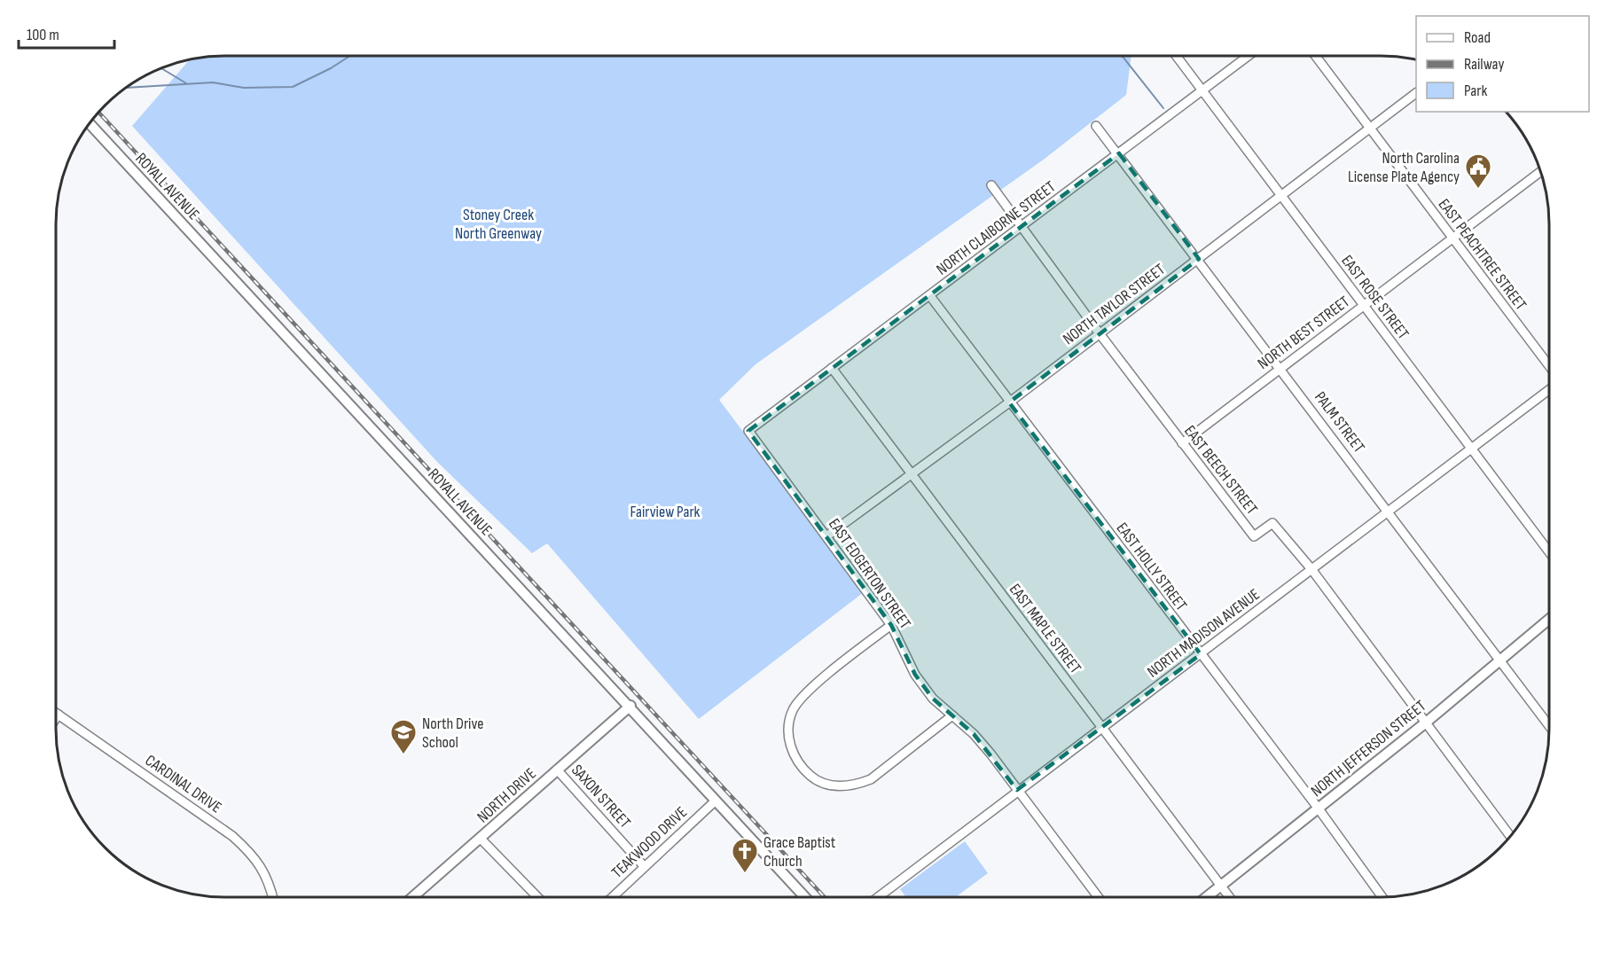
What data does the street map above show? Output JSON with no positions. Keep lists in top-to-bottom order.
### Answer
{
  "streets": {
    "street": [
      "ROYALL AVENUE",
      "NORTH CLAIBORNE STREET",
      "EAST PEACHTREE STREET",
      "EAST ROSE STREET",
      "NORTH TAYLOR STREET",
      "NORTH BEST STREET",
      "PALM STREET",
      "EAST BEECH STREET",
      "EAST HOLLY STREET",
      "EAST EDGERTON STREET",
      "EAST MAPLE STREET",
      "NORTH MADISON AVENUE",
      "NORTH JEFFERSON STREET",
      "CARDINAL DRIVE",
      "NORTH DRIVE",
      "SAXON STREET",
      "TEAKWOOD DRIVE"
    ]
  },
  "crossings": [
    ["ROYALL AVENUE", "NORTH DRIVE"],
    ["ROYALL AVENUE", "TEAKWOOD DRIVE"],
    ["NORTH CLAIBORNE STREET", "EAST ROSE STREET"],
    ["NORTH CLAIBORNE STREET", "PALM STREET"],
    ["NORTH CLAIBORNE STREET", "EAST BEECH STREET"],
    ["NORTH CLAIBORNE STREET", "EAST HOLLY STREET"],
    ["NORTH CLAIBORNE STREET", "EAST EDGERTON STREET"],
    ["NORTH CLAIBORNE STREET", "EAST MAPLE STREET"],
    ["EAST PEACHTREE STREET", "NORTH TAYLOR STREET"],
    ["EAST PEACHTREE STREET", "NORTH BEST STREET"],
    ["EAST ROSE STREET", "NORTH TAYLOR STREET"],
    ["EAST ROSE STREET", "NORTH BEST STREET"],
    ["EAST ROSE STREET", "NORTH MADISON AVENUE"],
    ["NORTH TAYLOR STREET", "PALM STREET"],
    ["NORTH TAYLOR STREET", "EAST BEECH STREET"],
    ["NORTH TAYLOR STREET", "EAST HOLLY STREET"],
    ["NORTH TAYLOR STREET", "EAST EDGERTON STREET"],
    ["NORTH TAYLOR STREET", "EAST MAPLE STREET"],
    ["NORTH BEST STREET", "PALM STREET"],
    ["NORTH BEST STREET", "EAST BEECH STREET"],
    ["PALM STREET", "NORTH MADISON AVENUE"],
    ["PALM STREET", "NORTH JEFFERSON STREET"],
    ["EAST BEECH STREET", "NORTH MADISON AVENUE"],
    ["EAST BEECH STREET", "NORTH JEFFERSON STREET"],
    ["EAST HOLLY STREET", "NORTH MADISON AVENUE"],
    ["EAST HOLLY STREET", "NORTH JEFFERSON STREET"],
    ["EAST EDGERTON STREET", "NORTH MADISON AVENUE"],
    ["EAST MAPLE STREET", "NORTH MADISON AVENUE"],
    ["EAST MAPLE STREET", "NORTH JEFFERSON STREET"],
    ["NORTH DRIVE", "SAXON STREET"],
    ["SAXON STREET", "TEAKWOOD DRIVE"]
  ],
  "parks": ["Stoney Creek North Greenway", "Fairview Park"],
  "places": {
    "public building": ["North Carolina License Plate Agency"],
    "school or university": ["North Drive School"],
    "church": ["Grace Baptist Church"]
  },
  "legend": ["Road", "Railway", "Park"],
  "scale_bar": "100 m"
}
